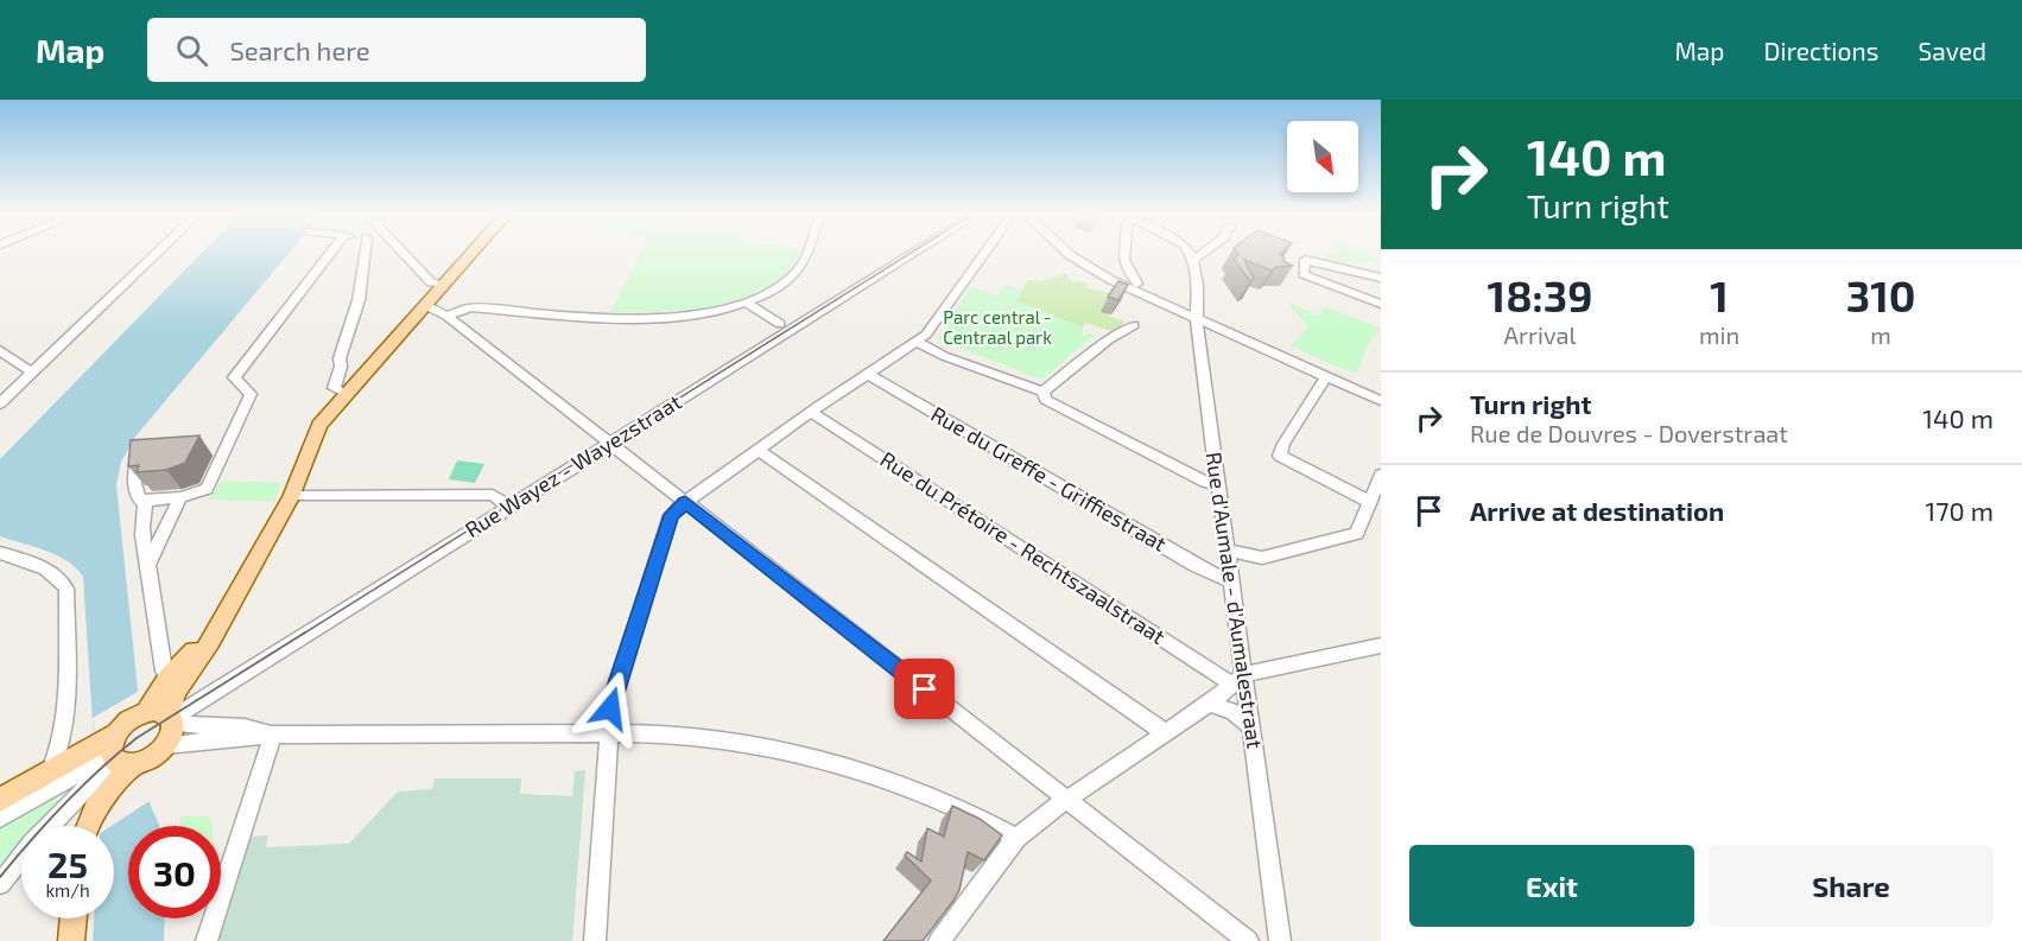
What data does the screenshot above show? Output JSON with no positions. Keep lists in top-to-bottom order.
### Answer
{
  "streets": {
    "street": [
      "Rue Wayez - Wayezstraat",
      "Rue du Greffe - Griffiestraat",
      "Rue du Prétoire - Rechtszaalstraat",
      "Rue d'Aumale - d'Aumalestraat"
    ]
  },
  "crossings": [
    ["Rue du Greffe - Griffiestraat", "Rue d'Aumale - d'Aumalestraat"],
    ["Rue du Prétoire - Rechtszaalstraat", "Rue d'Aumale - d'Aumalestraat"]
  ],
  "parks": ["Parc central - Centraal park"],
  "north": "bottom right",
  "page": {
    "header": "Map",
    "search": "Search here",
    "nav": ["Map", "Directions", "Saved"],
    "turn": ["140 m", "Turn right"],
    "eta": [
      "18:39",
      "Arrival",
      "1",
      "min",
      "310",
      "m"
    ],
    "list": [
      {
        "name": "Turn right",
        "note": "Rue de Douvres - Doverstraat",
        "value": "140 m"
      },
      {
        "name": "Arrive at destination",
        "value": "170 m"
      }
    ],
    "speed": "25 km/h",
    "limit": "30",
    "buttons": ["Exit", "Share"]
  }
}
